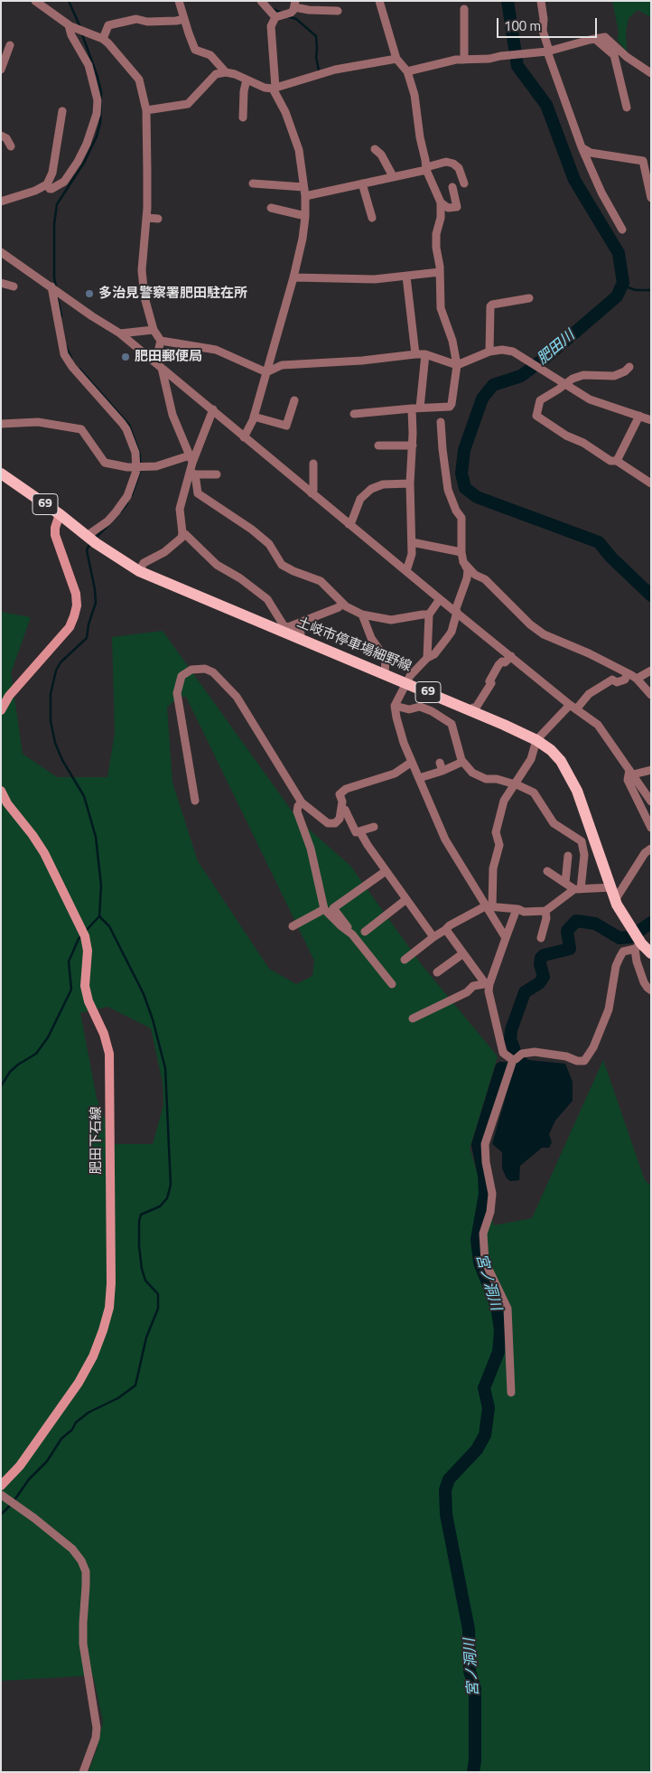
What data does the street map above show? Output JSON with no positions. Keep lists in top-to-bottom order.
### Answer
{
  "streets": {
    "main road": ["69", "土岐市停車場細野線", "肥田下石線"]
  },
  "water": ["肥田川", "宮ノ洞川"],
  "places": ["多治見警察署肥田駐在所", "肥田郵便局"],
  "scale_bar": "100 m"
}
